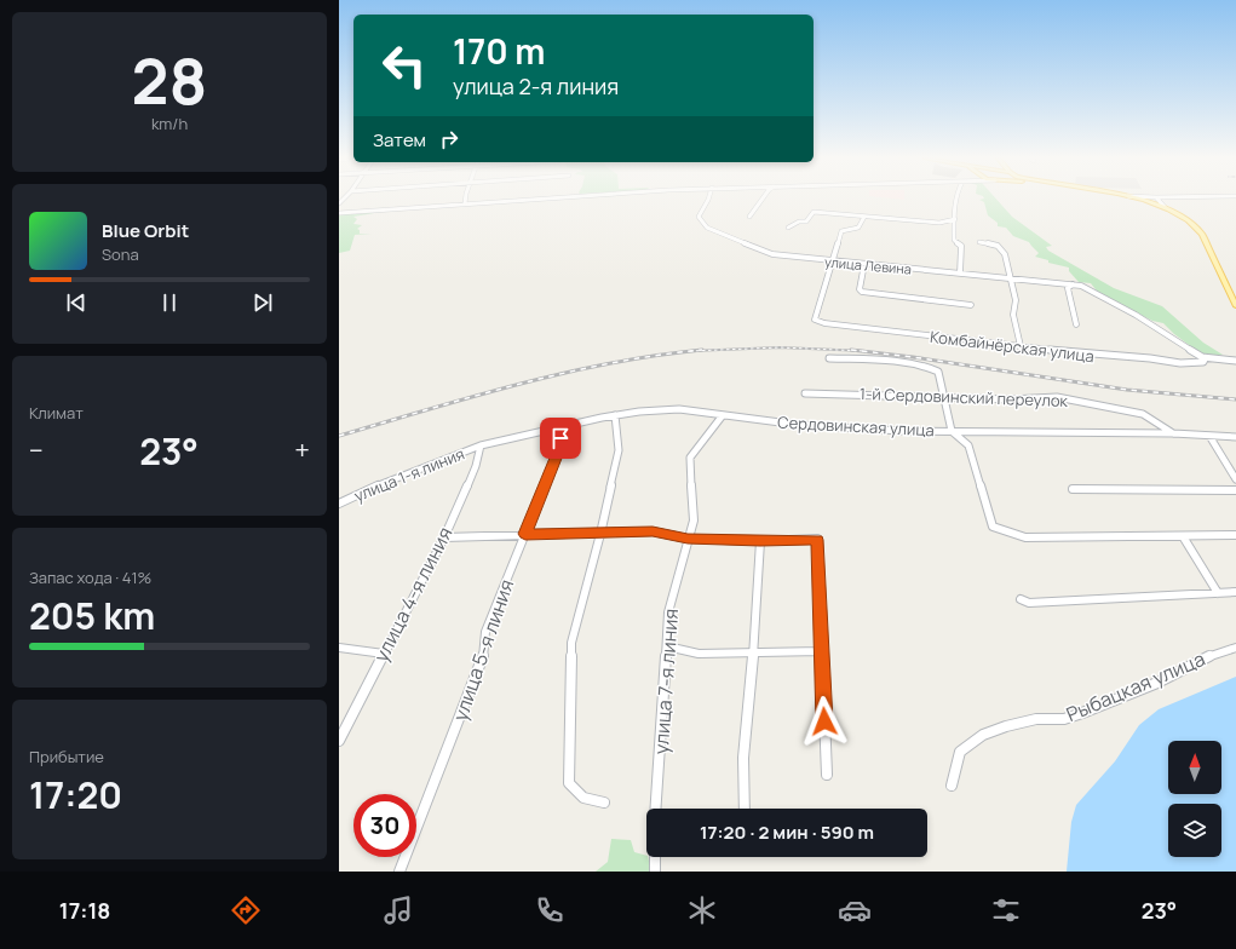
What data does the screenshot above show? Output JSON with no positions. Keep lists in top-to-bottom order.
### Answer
{
  "streets": {
    "street": [
      "улица Левина",
      "Комбайнёрская улица",
      "1-й Сердовинский переулок",
      "Сердовинская улица",
      "улица 1-я линия",
      "улица 4-я линия",
      "улица 5-я линия",
      "улица 7-я линия",
      "Рыбацкая улица"
    ]
  },
  "crossings": [
    ["улица Левина", "Комбайнёрская улица"],
    ["1-й Сердовинский переулок", "Сердовинская улица"],
    ["Сердовинская улица", "улица 1-я линия"],
    ["Сердовинская улица", "улица 4-я линия"],
    ["Сердовинская улица", "улица 5-я линия"],
    ["Сердовинская улица", "улица 7-я линия"],
    ["улица 1-я линия", "улица 4-я линия"]
  ],
  "north": "top",
  "page": {
    "tile": [
      ["28", "km/h"],
      "Климат",
      ["Запас хода · 41%", "205 km"],
      ["Прибытие", "17:20"]
    ],
    "turn": ["170 m", "улица 2-я линия"],
    "then": "Затем",
    "song": ["Blue Orbit", "Sona"],
    "heat": ["−", "23°", "+"],
    "limit": "30",
    "trip": "17:20 · 2 мин · 590 m",
    "tabs": ["17:18", "23°"]
  }
}
